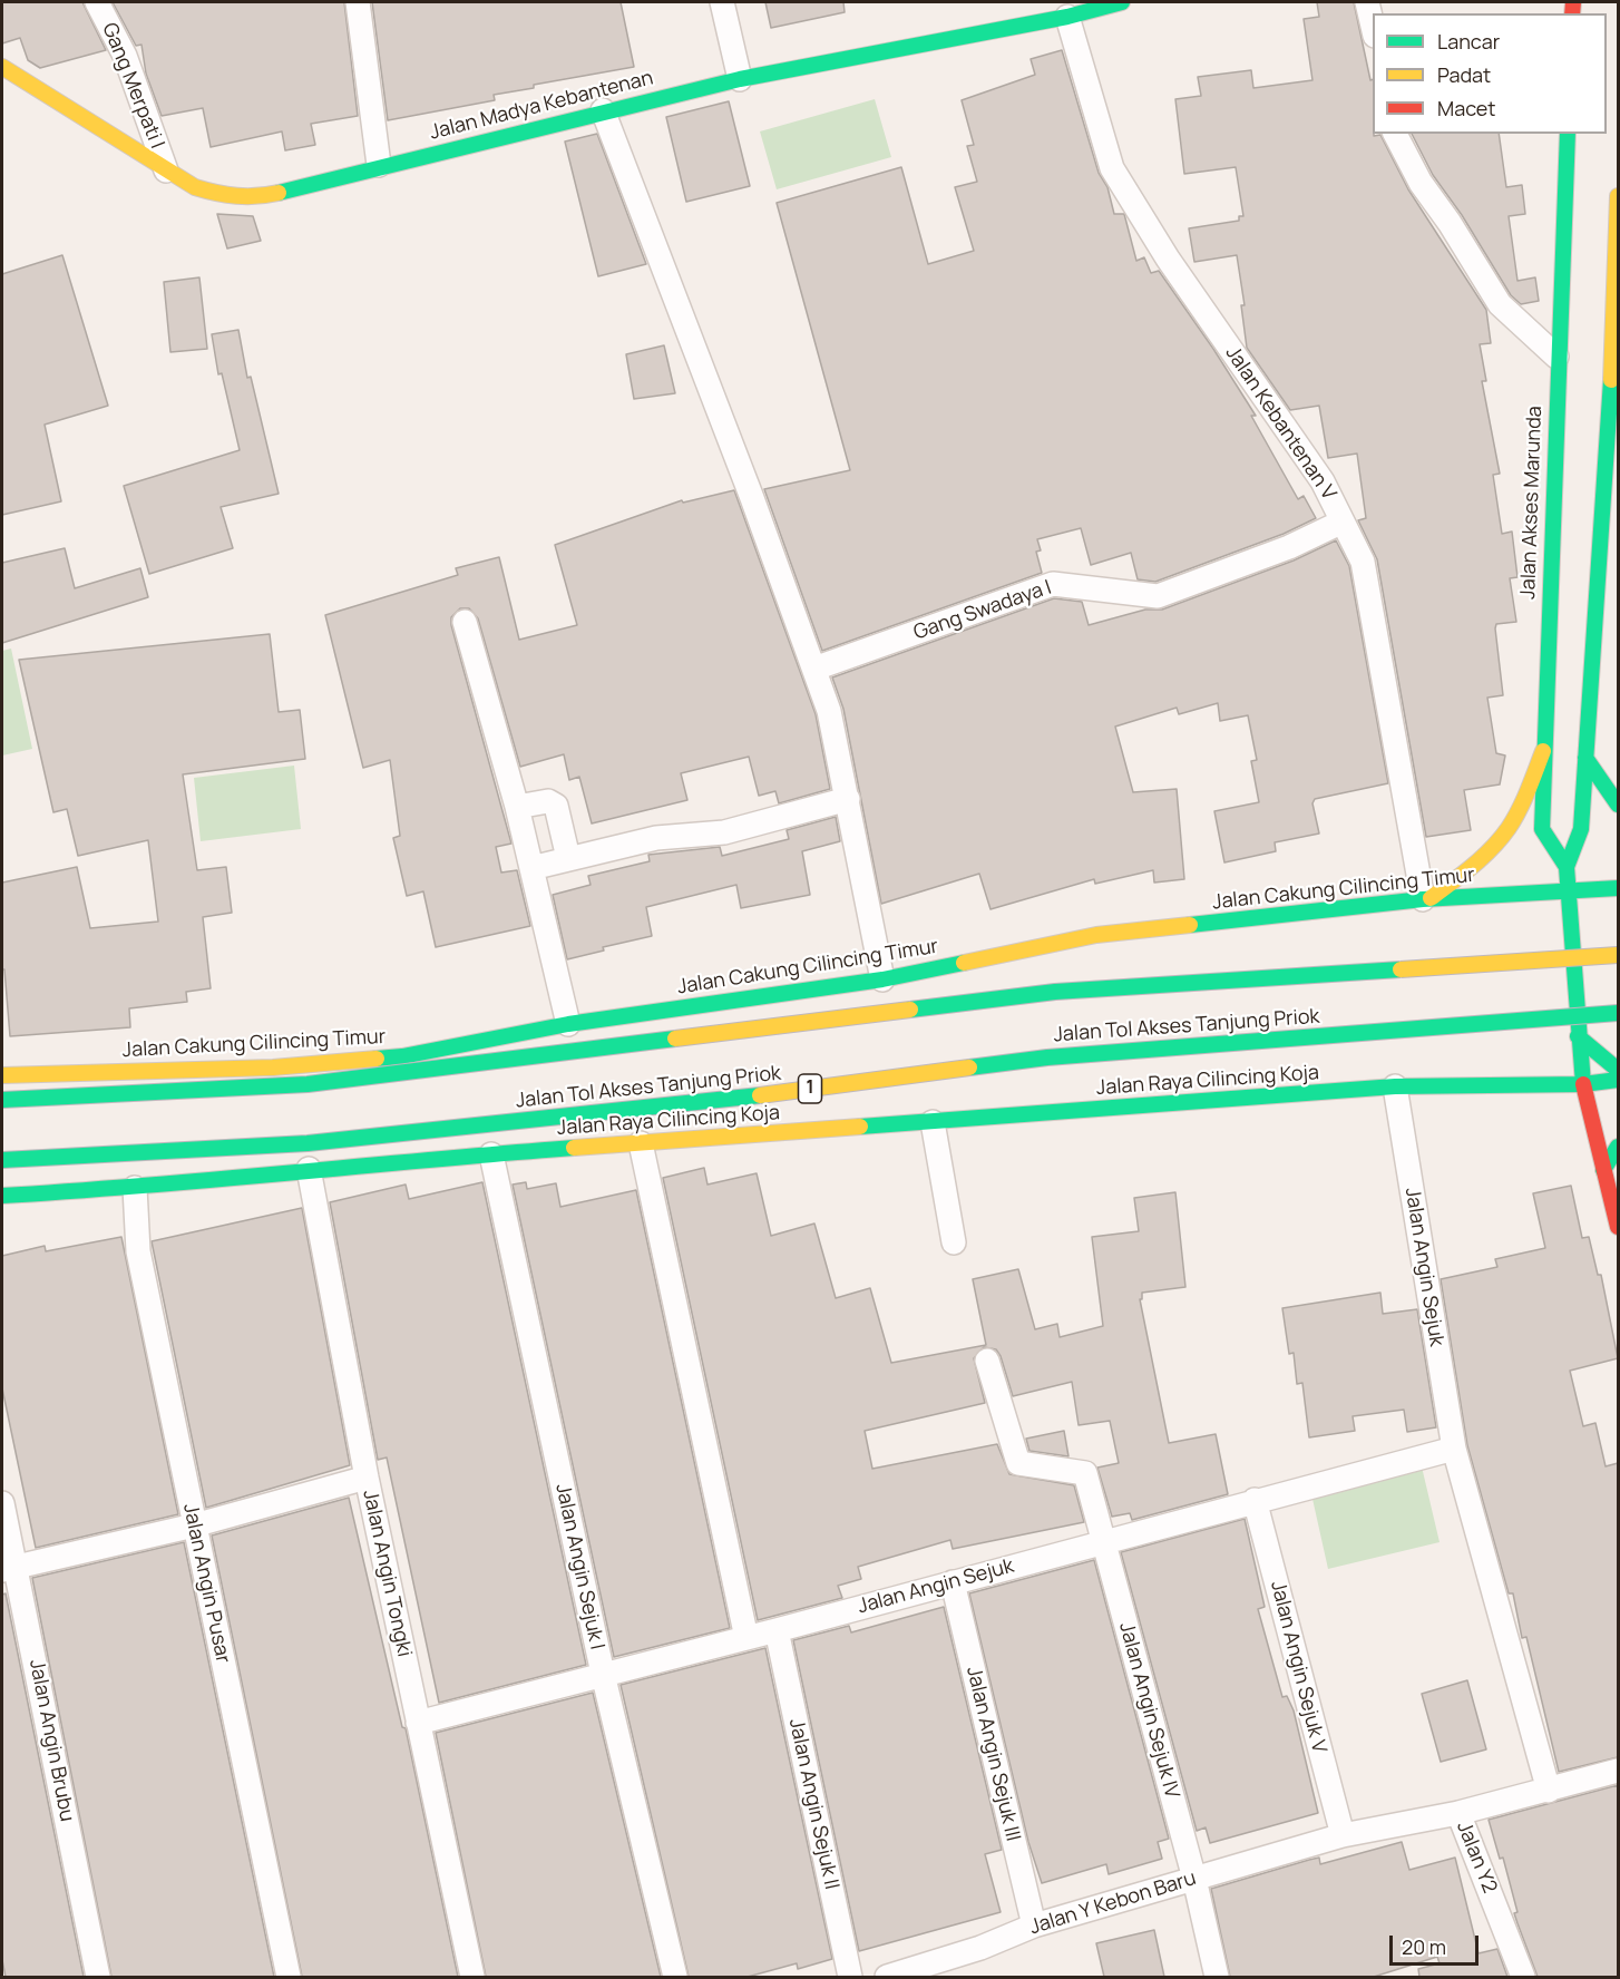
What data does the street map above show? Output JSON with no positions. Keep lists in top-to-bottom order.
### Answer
{
  "streets": {
    "main road": [
      "Jalan Madya Kebantenan",
      "Jalan Akses Marunda",
      "Jalan Cakung Cilincing Timur",
      "Jalan Tol Akses Tanjung Priok",
      "Jalan Raya Cilincing Koja",
      "1"
    ],
    "street": [
      "Gang Merpati I",
      "Jalan Kebantenan V",
      "Gang Swadaya I",
      "Jalan Angin Sejuk",
      "Jalan Angin Sejuk I",
      "Jalan Angin Tongki",
      "Jalan Angin Pusar",
      "Jalan Angin Sejuk V",
      "Jalan Angin Sejuk IV",
      "Jalan Angin Brubu",
      "Jalan Angin Sejuk III",
      "Jalan Angin Sejuk II",
      "Jalan Y2",
      "Jalan Y Kebon Baru"
    ]
  },
  "crossings": [
    ["Gang Merpati I", "Jalan Madya Kebantenan"],
    ["Jalan Madya Kebantenan", "Jalan Kebantenan V"],
    ["Jalan Kebantenan V", "Gang Swadaya I"],
    ["Jalan Kebantenan V", "Jalan Cakung Cilincing Timur"],
    ["Jalan Raya Cilincing Koja", "Jalan Angin Sejuk"],
    ["Jalan Raya Cilincing Koja", "Jalan Angin Sejuk I"],
    ["Jalan Raya Cilincing Koja", "Jalan Angin Tongki"],
    ["Jalan Raya Cilincing Koja", "Jalan Angin Pusar"],
    ["Jalan Angin Sejuk", "Jalan Angin Sejuk I"],
    ["Jalan Angin Sejuk", "Jalan Angin Tongki"],
    ["Jalan Angin Sejuk", "Jalan Angin Sejuk V"],
    ["Jalan Angin Sejuk", "Jalan Angin Sejuk IV"],
    ["Jalan Angin Sejuk", "Jalan Angin Sejuk III"],
    ["Jalan Angin Sejuk", "Jalan Angin Sejuk II"],
    ["Jalan Angin Sejuk V", "Jalan Y Kebon Baru"],
    ["Jalan Angin Sejuk IV", "Jalan Y Kebon Baru"],
    ["Jalan Angin Sejuk III", "Jalan Y Kebon Baru"],
    ["Jalan Y2", "Jalan Y Kebon Baru"]
  ],
  "legend": ["Lancar", "Padat", "Macet"],
  "scale_bar": "20 m"
}
